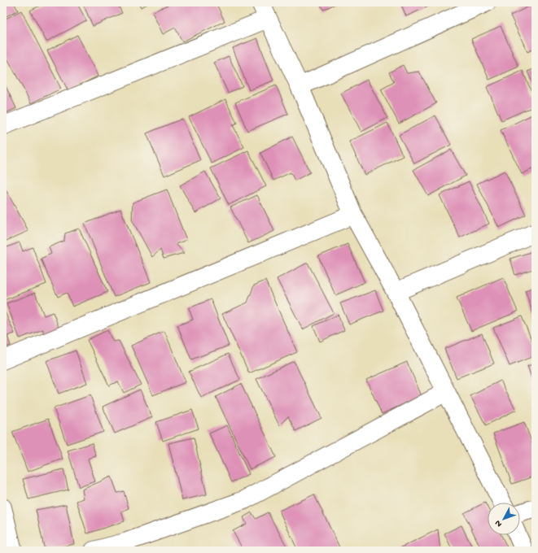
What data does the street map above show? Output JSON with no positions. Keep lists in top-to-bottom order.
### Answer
{
  "north": "bottom left"
}
